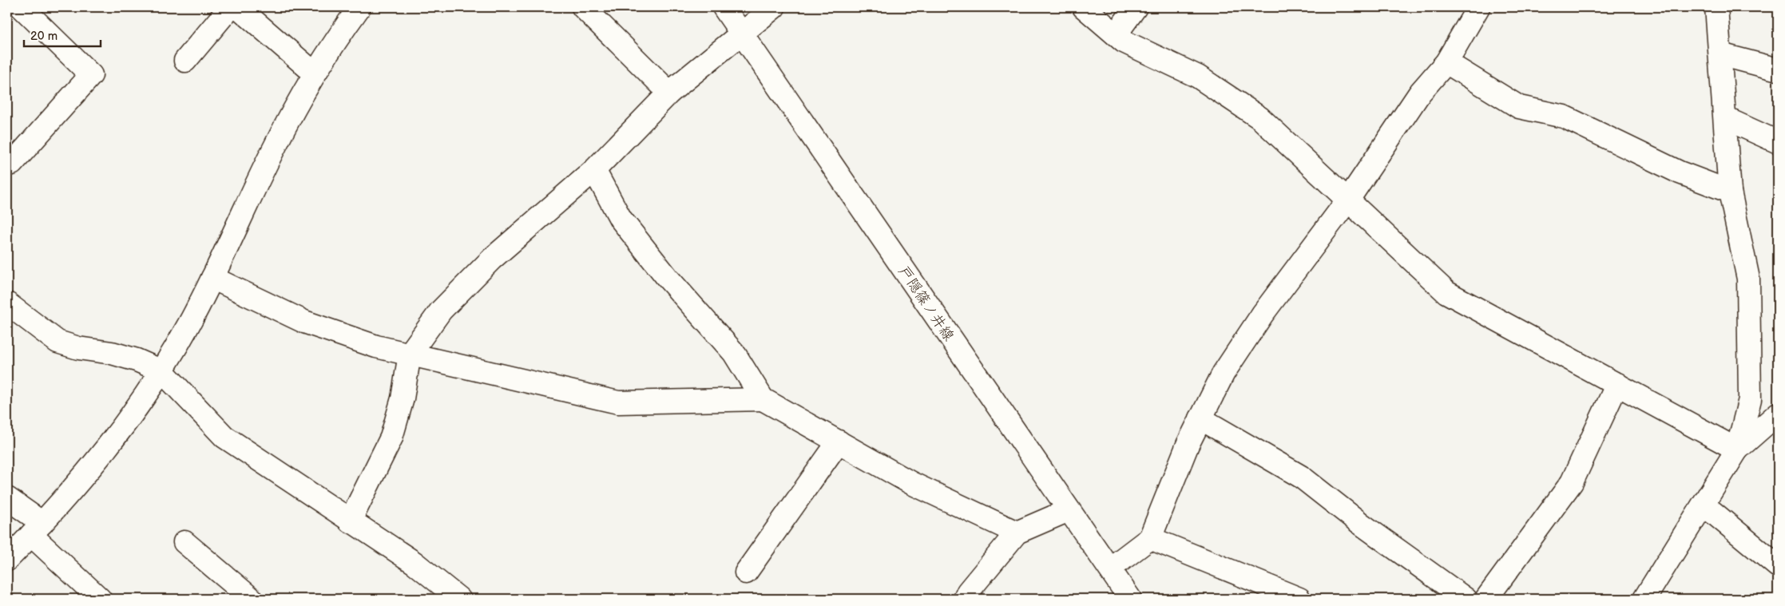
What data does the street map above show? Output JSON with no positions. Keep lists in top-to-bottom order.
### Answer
{
  "streets": {
    "street": ["戸隠篠ノ井線"]
  },
  "scale_bar": "20 m"
}
